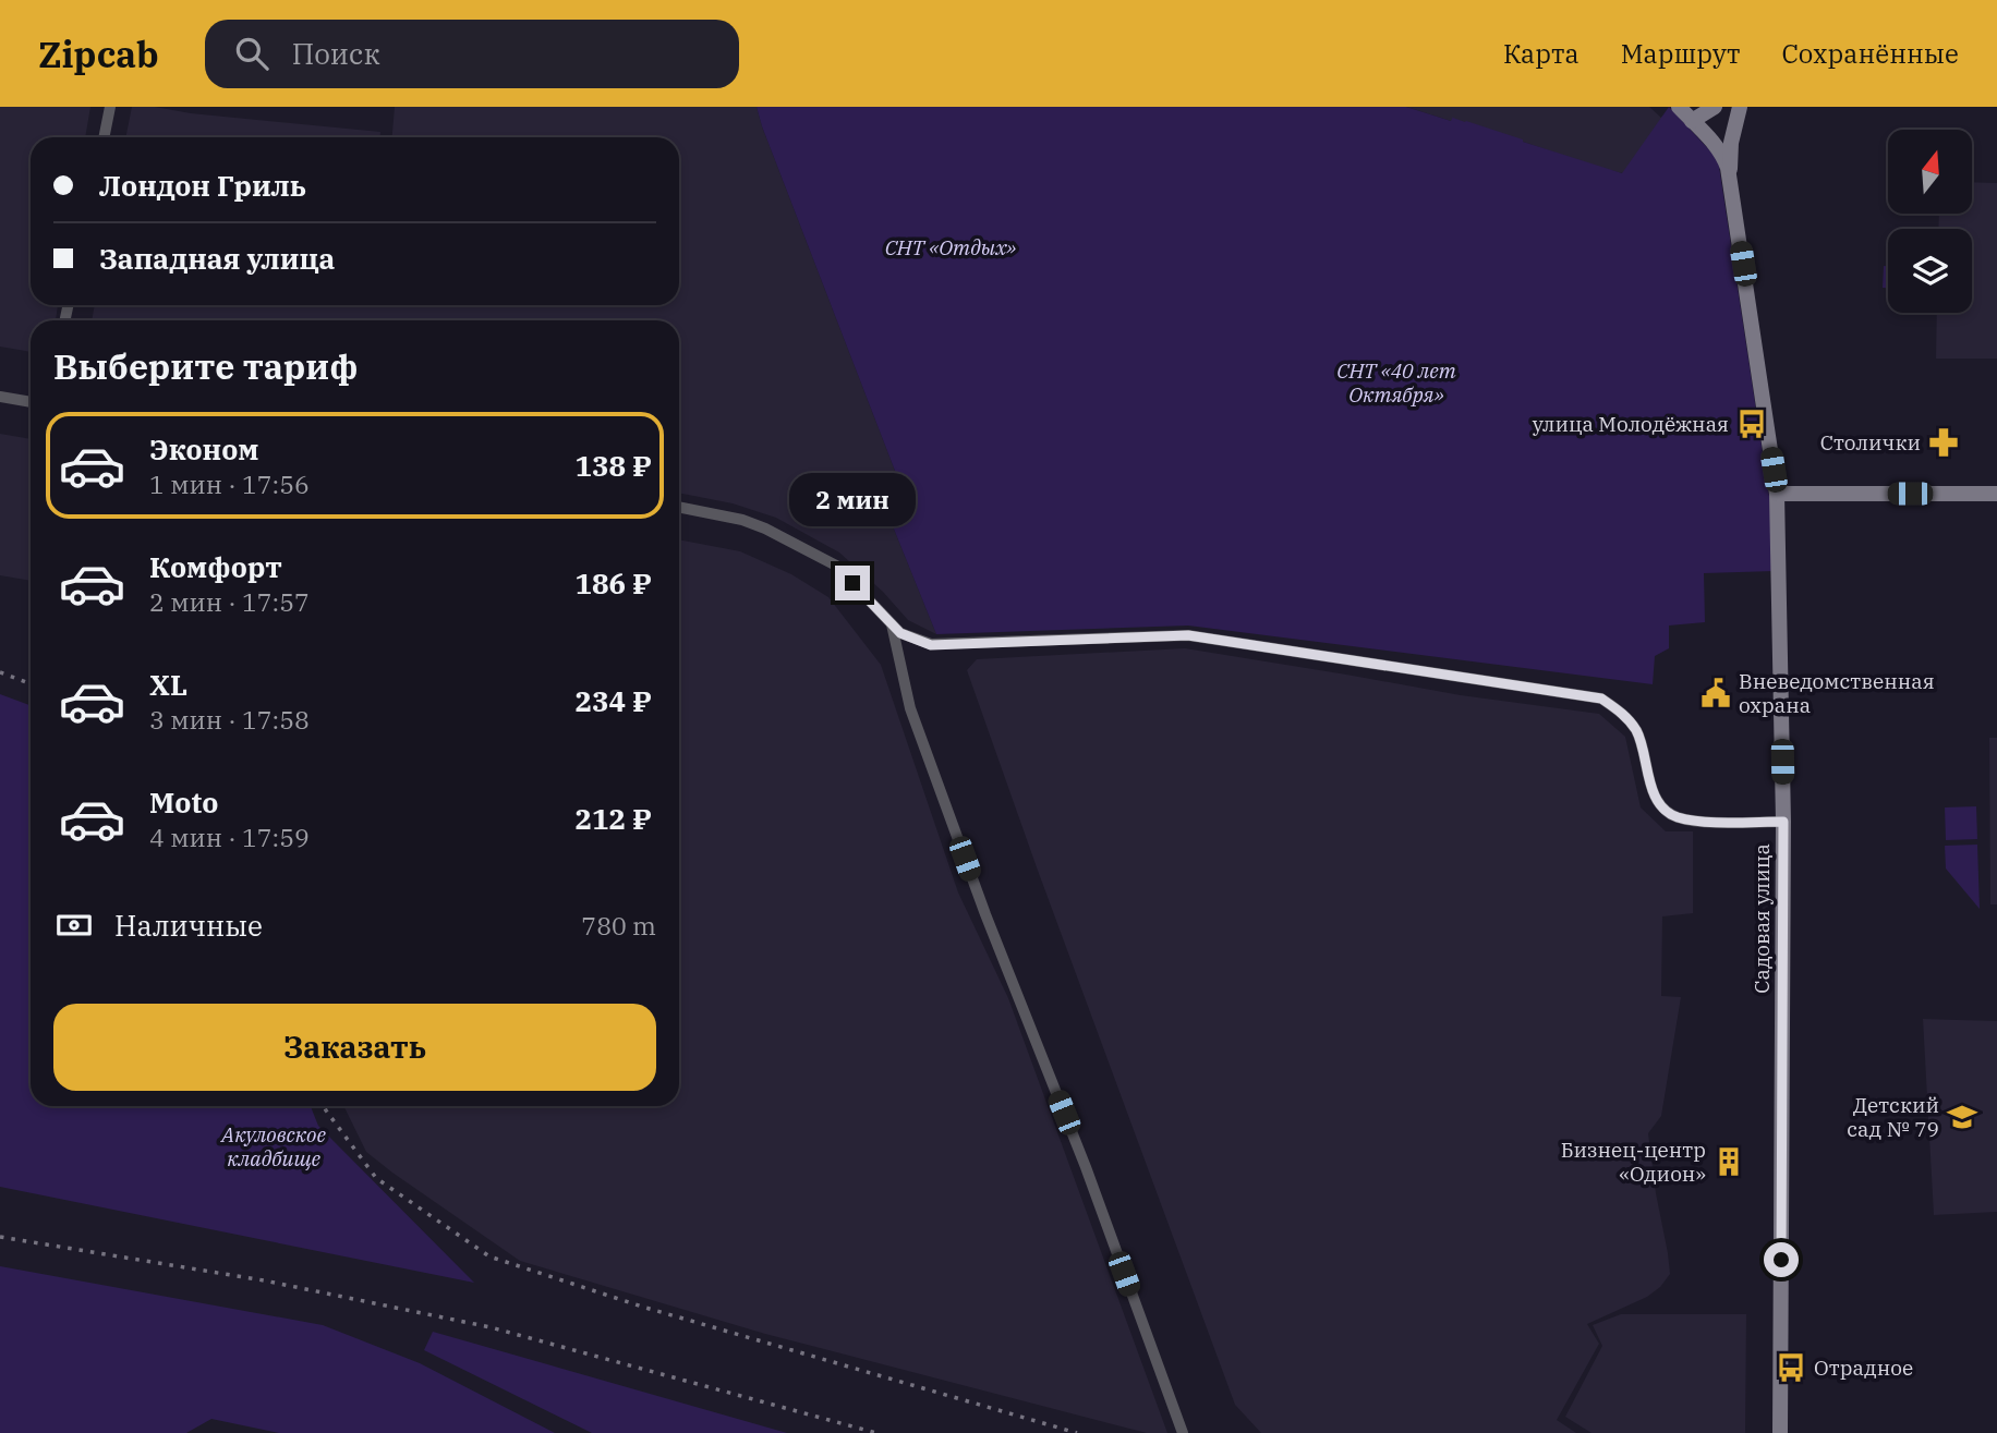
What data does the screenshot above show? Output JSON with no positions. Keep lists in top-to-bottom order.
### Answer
{
  "streets": {
    "street": ["Садовая улица"]
  },
  "parks": ["СНТ «Отдых»", "СНТ «40 лет Октября»", "Акуловское кладбище"],
  "places": {
    "bus stop": ["улица Молодёжная", "Отрадное"],
    "pharmacy": ["Столички"],
    "public building": ["Вневедомственная охрана"],
    "school or university": ["Детский сад № 79"],
    "building": ["Бизнец-центр «Одион»"]
  },
  "north": "top",
  "page": {
    "header": "Zipcab",
    "search": "Поиск",
    "nav": ["Карта", "Маршрут", "Сохранённые"],
    "banner": ["Лондон Гриль", "Западная улица"],
    "heading": "Выберите тариф",
    "list": [
      {
        "name": "Эконом",
        "note": "1 мин · 17:56",
        "value": "138 ₽"
      },
      {
        "name": "Комфорт",
        "note": "2 мин · 17:57",
        "value": "186 ₽"
      },
      {
        "name": "XL",
        "note": "3 мин · 17:58",
        "value": "234 ₽"
      },
      {
        "name": "Moto",
        "note": "4 мин · 17:59",
        "value": "212 ₽"
      }
    ],
    "bubble": "2 мин",
    "pay": ["Наличные", "780 m"],
    "buttons": "Заказать"
  }
}
